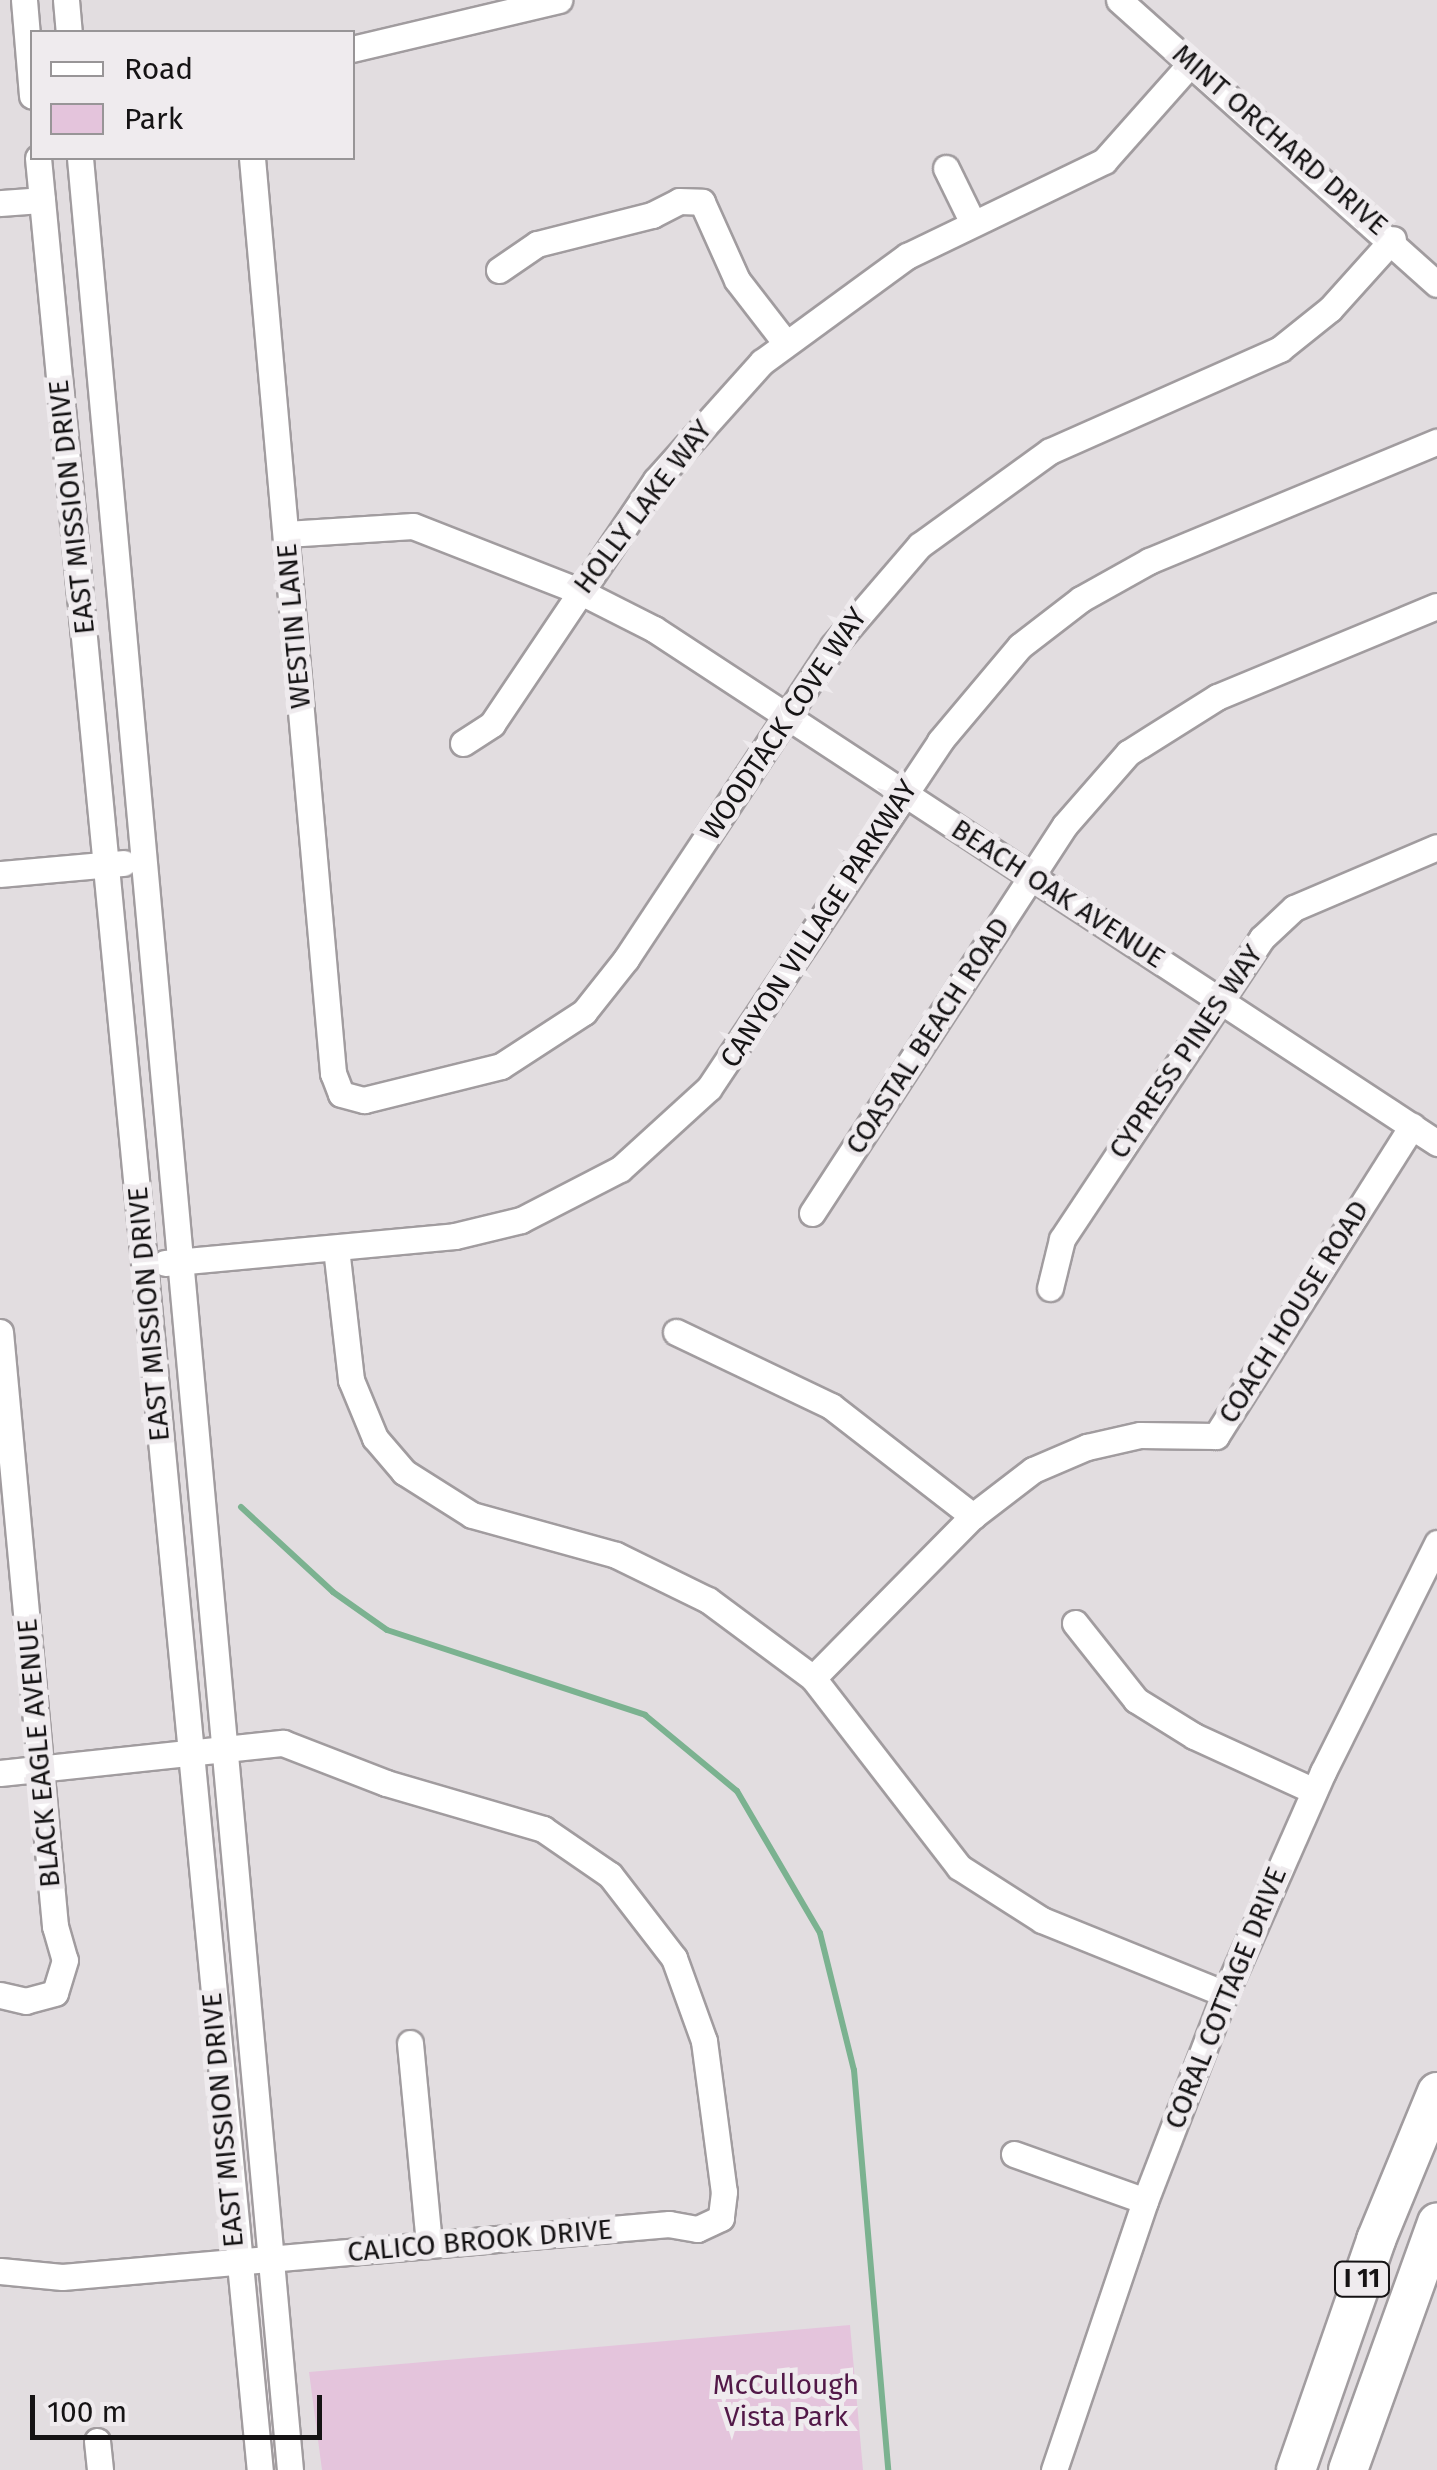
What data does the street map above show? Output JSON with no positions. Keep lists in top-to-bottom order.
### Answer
{
  "streets": {
    "highway": ["I 11"],
    "street": [
      "MINT ORCHARD DRIVE",
      "EAST MISSION DRIVE",
      "HOLLY LAKE WAY",
      "WESTIN LANE",
      "WOODTACK COVE WAY",
      "BEACH OAK AVENUE",
      "CANYON VILLAGE PARKWAY",
      "COASTAL BEACH ROAD",
      "CYPRESS PINES WAY",
      "COACH HOUSE ROAD",
      "BLACK EAGLE AVENUE",
      "CORAL COTTAGE DRIVE",
      "CALICO BROOK DRIVE"
    ]
  },
  "crossings": [
    ["MINT ORCHARD DRIVE", "HOLLY LAKE WAY"],
    ["MINT ORCHARD DRIVE", "WOODTACK COVE WAY"],
    ["EAST MISSION DRIVE", "CANYON VILLAGE PARKWAY"],
    ["EAST MISSION DRIVE", "CALICO BROOK DRIVE"],
    ["HOLLY LAKE WAY", "BEACH OAK AVENUE"],
    ["WESTIN LANE", "WOODTACK COVE WAY"],
    ["WESTIN LANE", "BEACH OAK AVENUE"],
    ["WOODTACK COVE WAY", "BEACH OAK AVENUE"],
    ["BEACH OAK AVENUE", "CANYON VILLAGE PARKWAY"],
    ["BEACH OAK AVENUE", "COASTAL BEACH ROAD"],
    ["BEACH OAK AVENUE", "CYPRESS PINES WAY"],
    ["BEACH OAK AVENUE", "COACH HOUSE ROAD"]
  ],
  "parks": ["McCullough Vista Park"],
  "legend": ["Road", "Park"],
  "scale_bar": "100 m"
}
